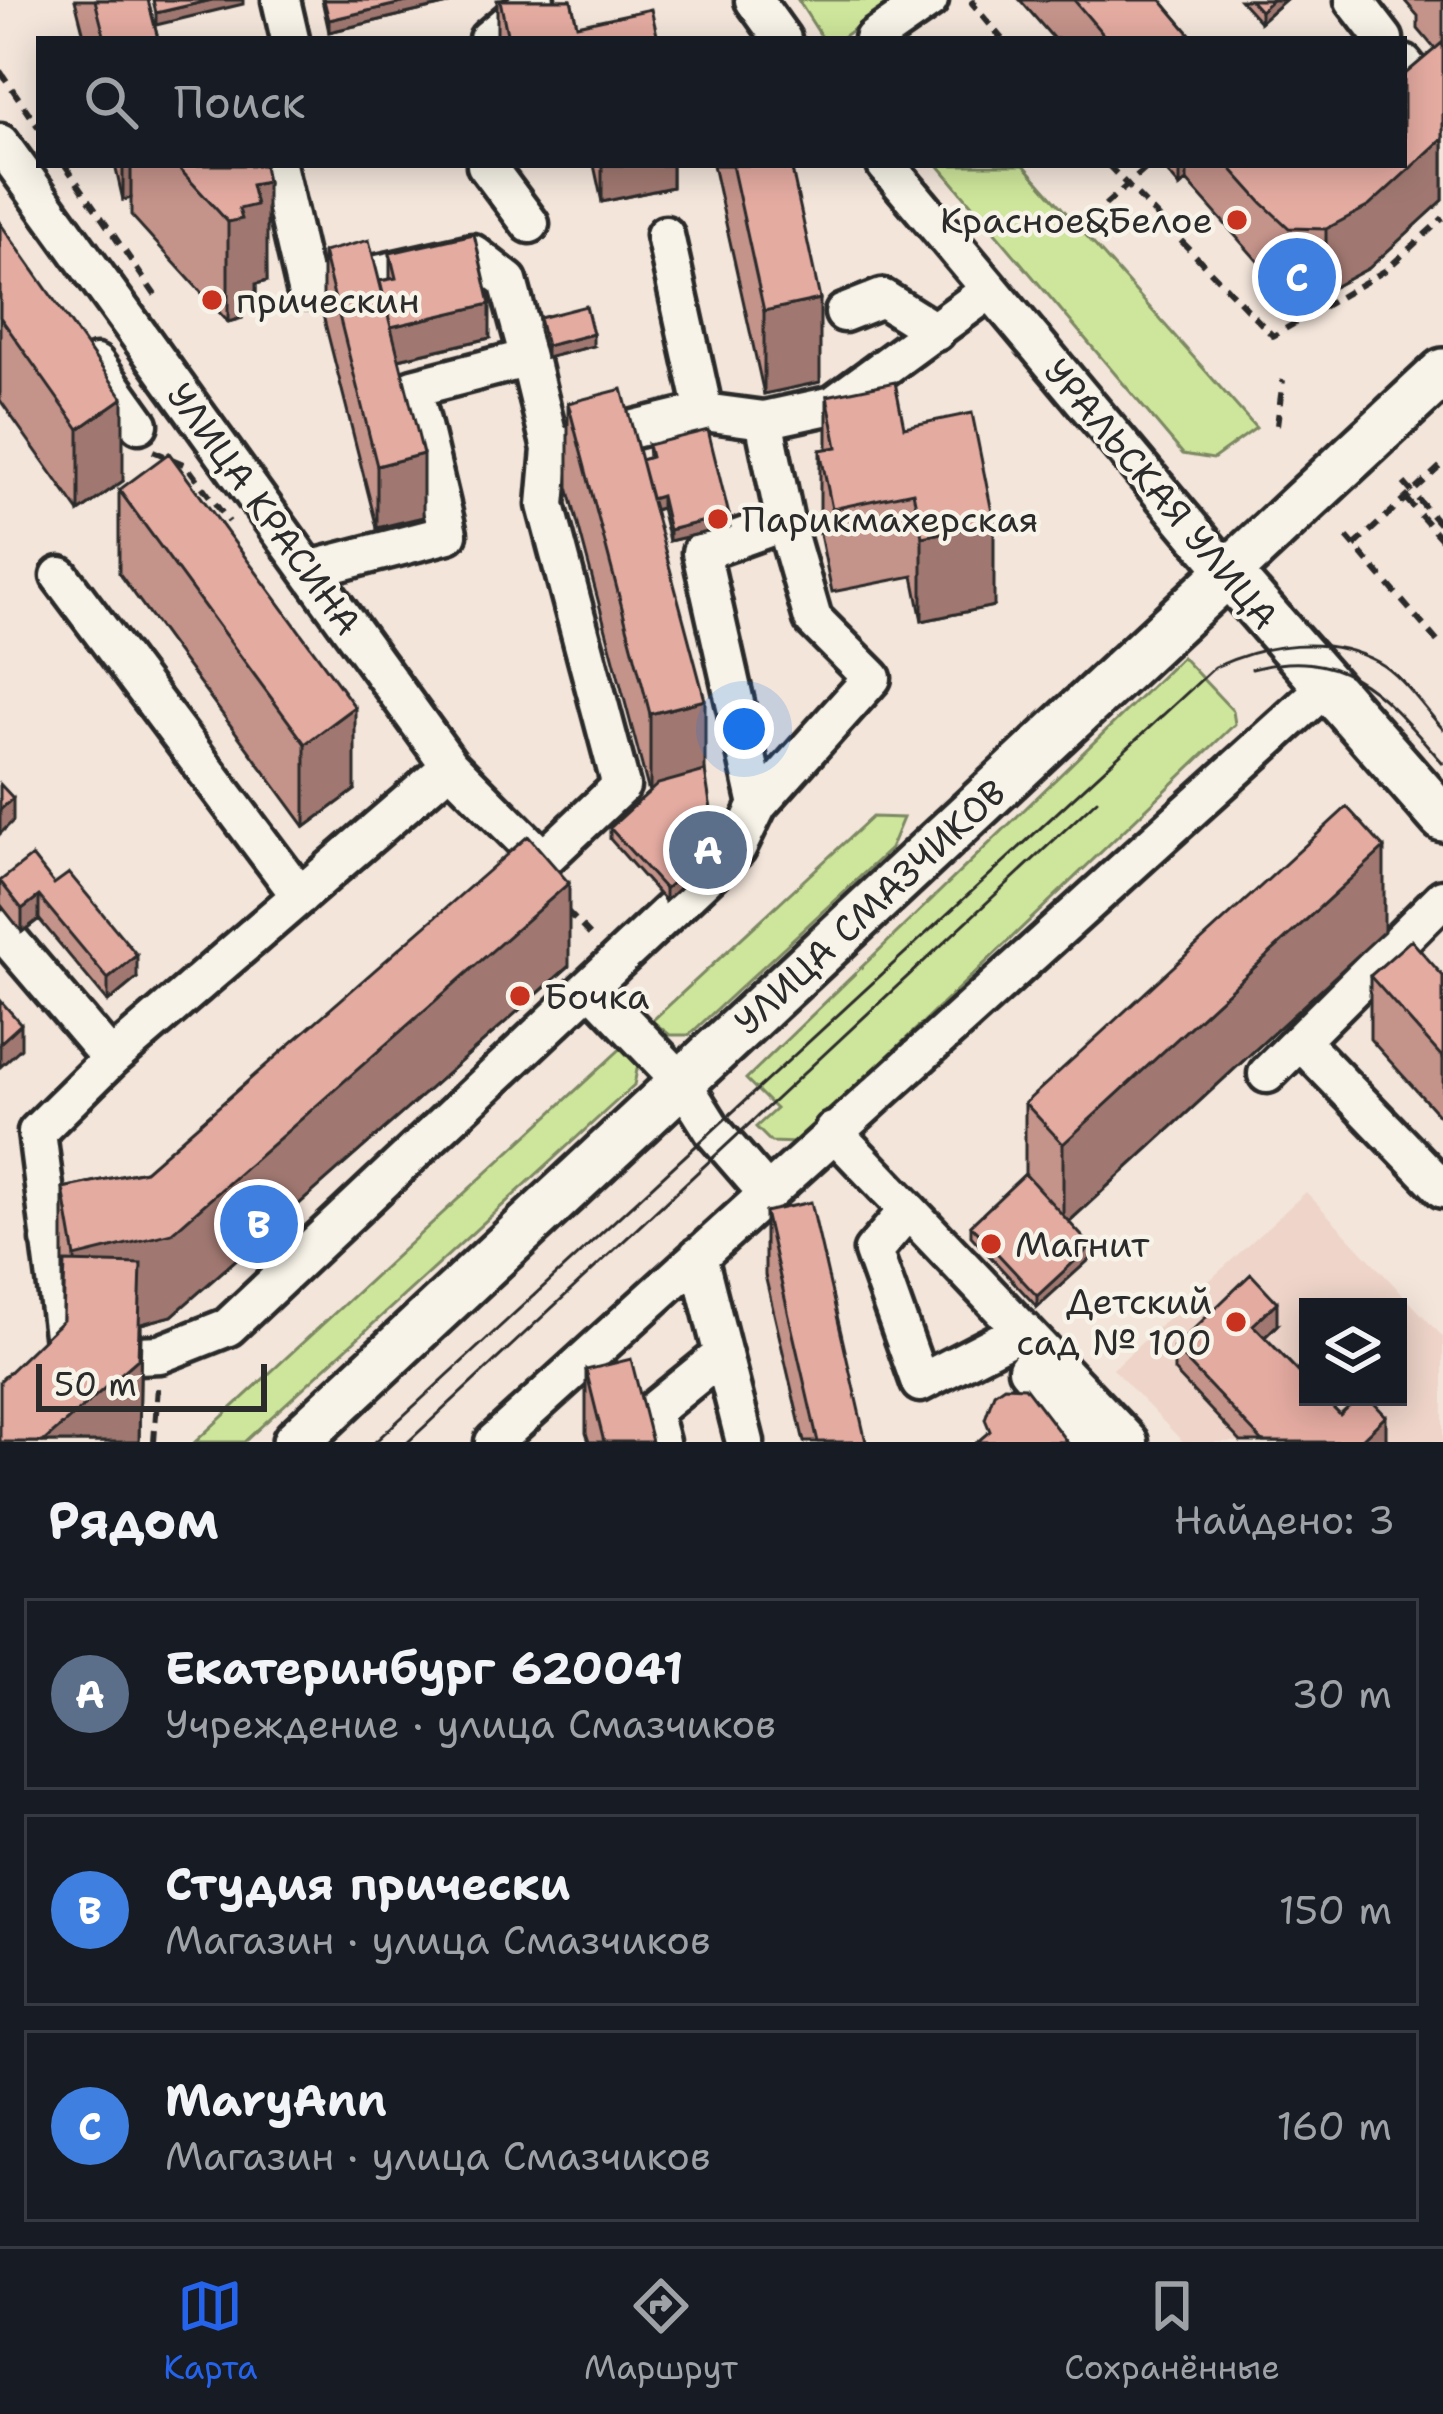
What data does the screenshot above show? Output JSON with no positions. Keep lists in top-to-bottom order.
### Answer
{
  "streets": {
    "main road": ["УРАЛЬСКАЯ УЛИЦА", "УЛИЦА СМАЗЧИКОВ"],
    "street": ["УЛИЦА КРАСИНА"]
  },
  "crossings": [
    ["УРАЛЬСКАЯ УЛИЦА", "УЛИЦА СМАЗЧИКОВ"]
  ],
  "places": [
    "Красное&Белое",
    "прическин",
    "Парикмахерская",
    "Бочка",
    "Магнит",
    "Детский сад № 100"
  ],
  "scale_bar": "50 m",
  "page": {
    "search": "Поиск",
    "pins": ["C", "A", "B"],
    "scale": "50 m",
    "heading": ["Рядом", "Найдено: 3"],
    "list": [
      {
        "mark": "A",
        "name": "Екатеринбург 620041",
        "note": "Учреждение · улица Смазчиков",
        "value": "30 m"
      },
      {
        "mark": "B",
        "name": "Студия прически",
        "note": "Магазин · улица Смазчиков",
        "value": "150 m"
      },
      {
        "mark": "C",
        "name": "MaryAnn",
        "note": "Магазин · улица Смазчиков",
        "value": "160 m"
      }
    ],
    "nav": ["Карта", "Маршрут", "Сохранённые"]
  }
}
